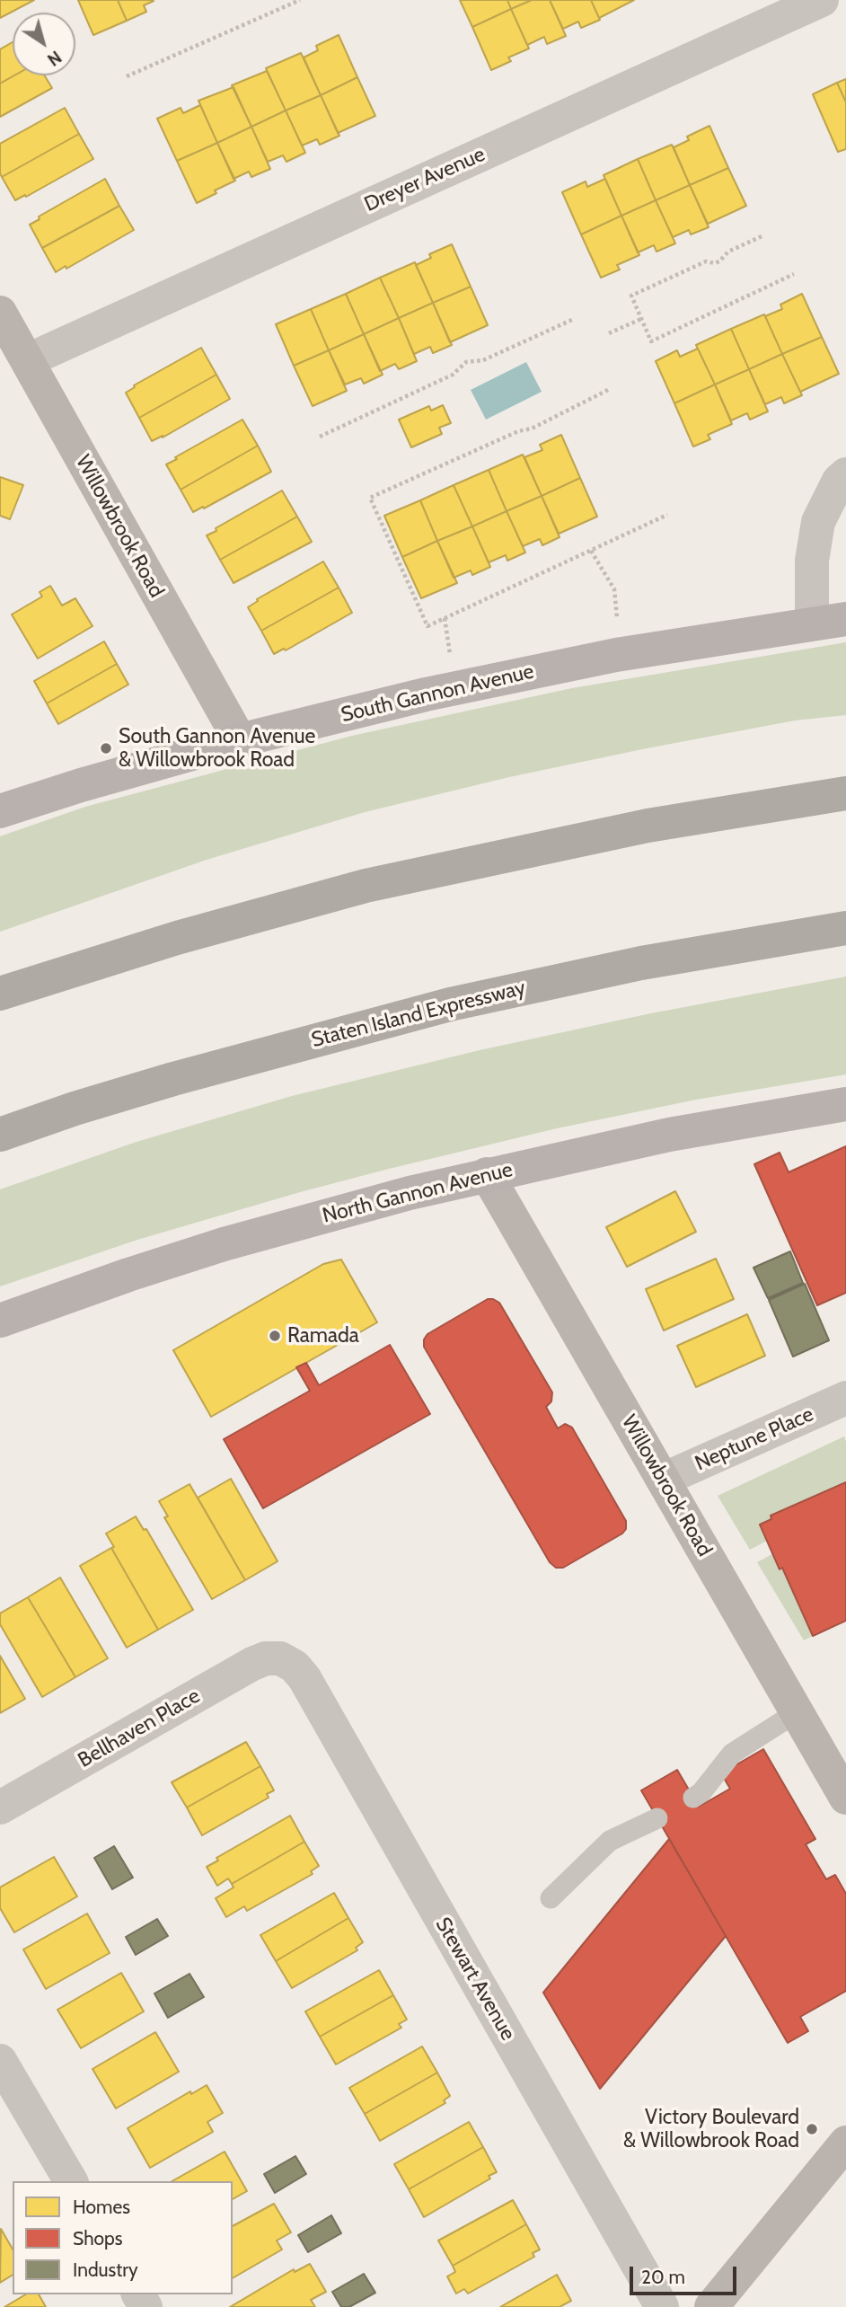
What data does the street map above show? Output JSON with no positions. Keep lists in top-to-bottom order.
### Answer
{
  "streets": {
    "highway": ["Staten Island Expressway"],
    "main road": ["South Gannon Avenue", "North Gannon Avenue"],
    "street": [
      "Dreyer Avenue",
      "Willowbrook Road",
      "Neptune Place",
      "Bellhaven Place",
      "Stewart Avenue"
    ]
  },
  "crossings": [
    ["Dreyer Avenue", "Willowbrook Road"],
    ["Willowbrook Road", "South Gannon Avenue"],
    ["Willowbrook Road", "North Gannon Avenue"],
    ["Willowbrook Road", "Neptune Place"],
    ["Bellhaven Place", "Stewart Avenue"]
  ],
  "places": ["South Gannon Avenue & Willowbrook Road", "Ramada", "Victory Boulevard & Willowbrook Road"],
  "legend": ["Homes", "Shops", "Industry"],
  "scale_bar": "20 m",
  "north": "bottom right"
}
